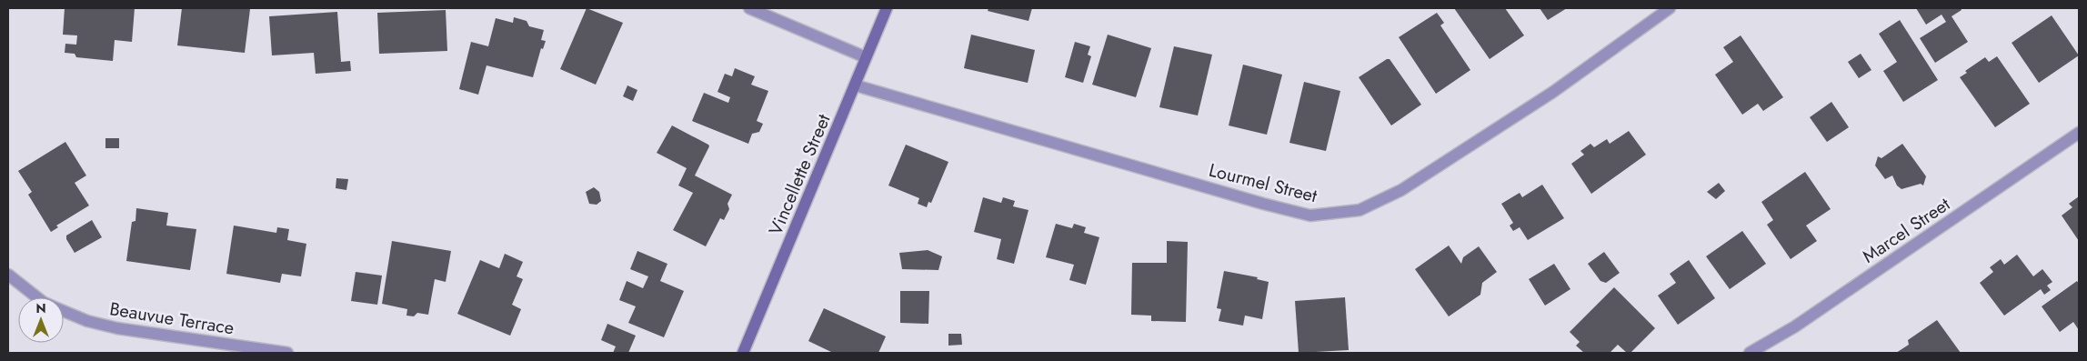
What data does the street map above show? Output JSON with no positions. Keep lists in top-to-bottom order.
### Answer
{
  "streets": {
    "street": [
      "Vincellette Street",
      "Lourmel Street",
      "Marcel Street",
      "Beauvue Terrace"
    ]
  },
  "crossings": [
    ["Vincellette Street", "Lourmel Street"]
  ],
  "north": "top"
}
